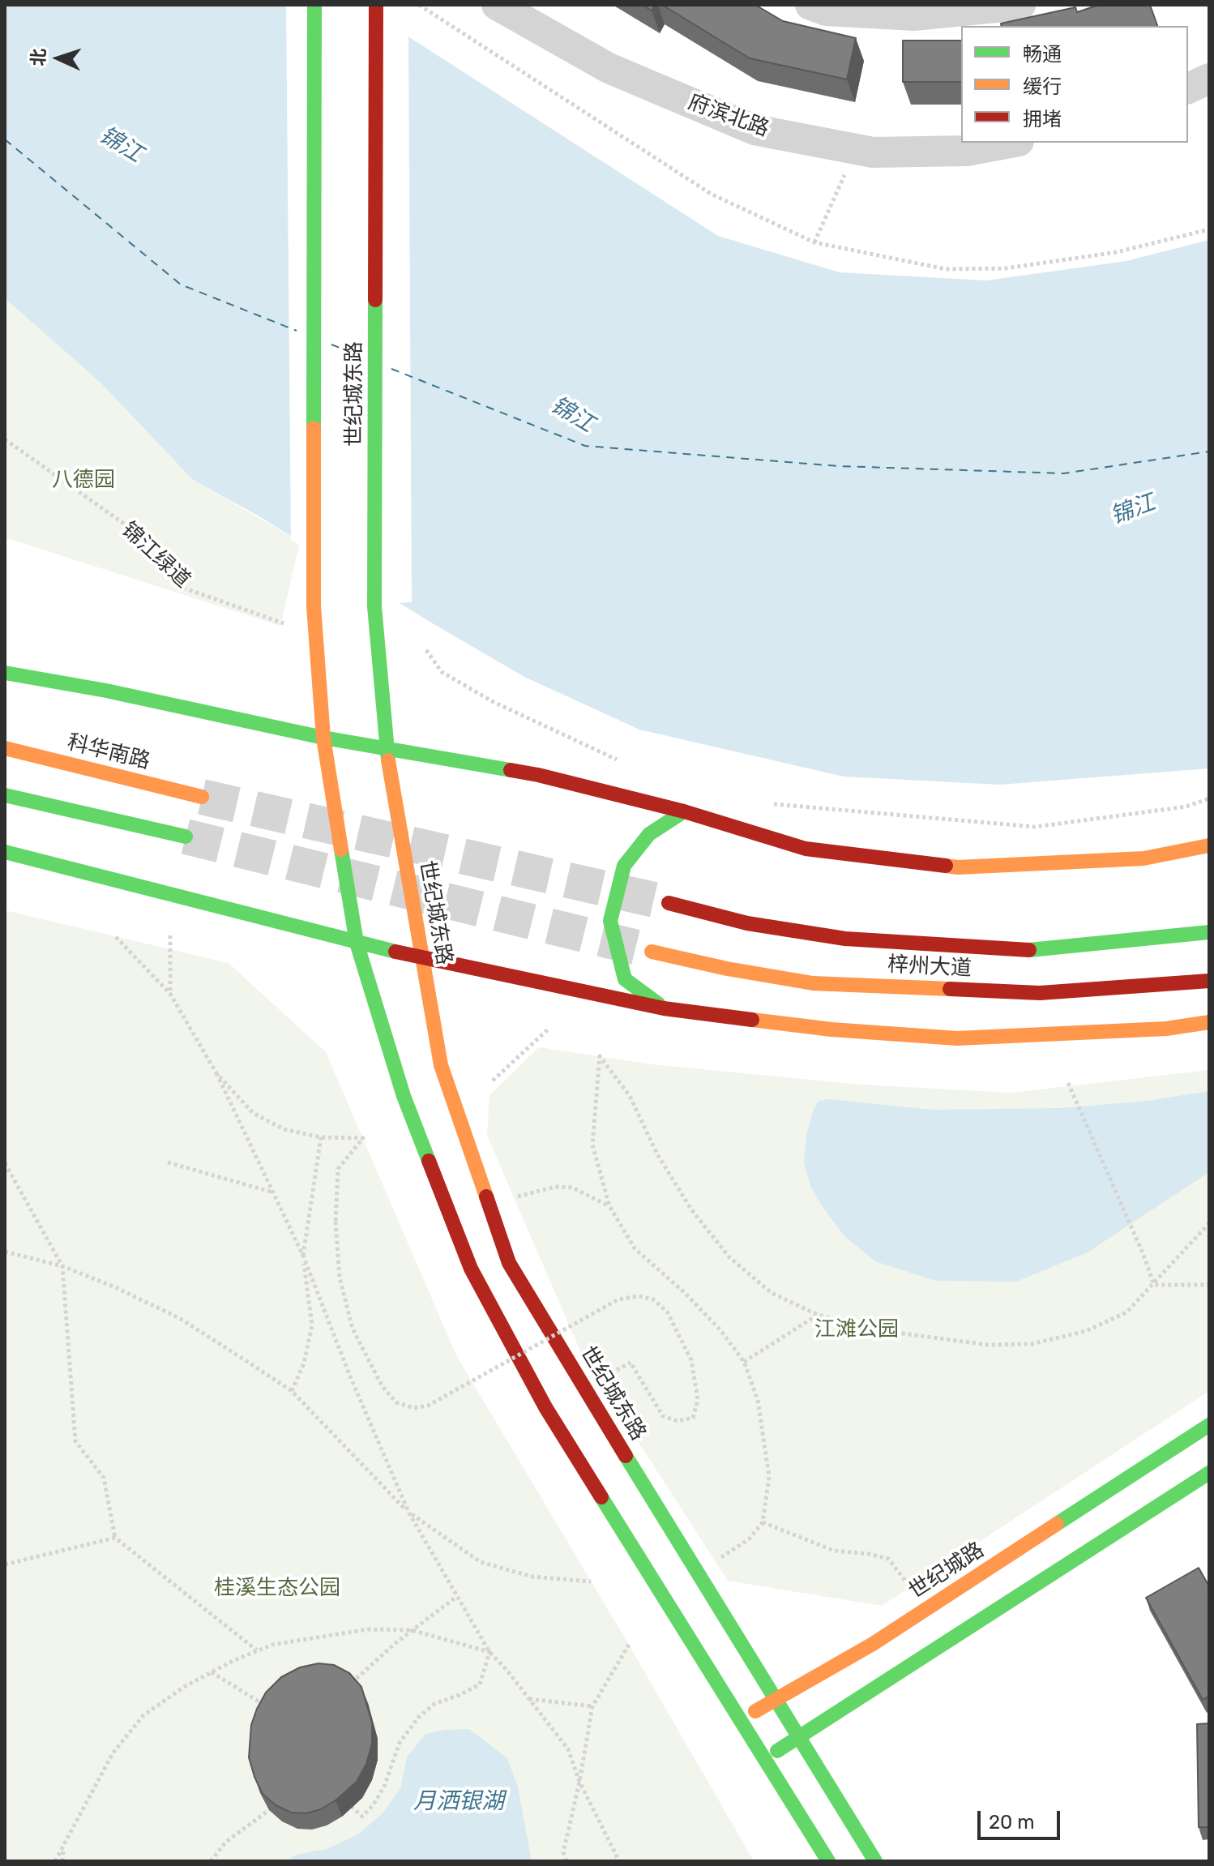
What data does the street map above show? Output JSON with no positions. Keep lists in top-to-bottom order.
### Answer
{
  "streets": {
    "main road": [
      "世纪城东路",
      "科华南路",
      "梓州大道",
      "世纪城路"
    ],
    "street": ["府滨北路"],
    "path": ["锦江绿道"]
  },
  "crossings": [
    ["世纪城东路", "世纪城路"]
  ],
  "water": ["锦江", "月洒银湖"],
  "parks": ["八德园", "江滩公园", "桂溪生态公园"],
  "legend": ["畅通", "缓行", "拥堵"],
  "scale_bar": "20 m",
  "north": "left"
}
